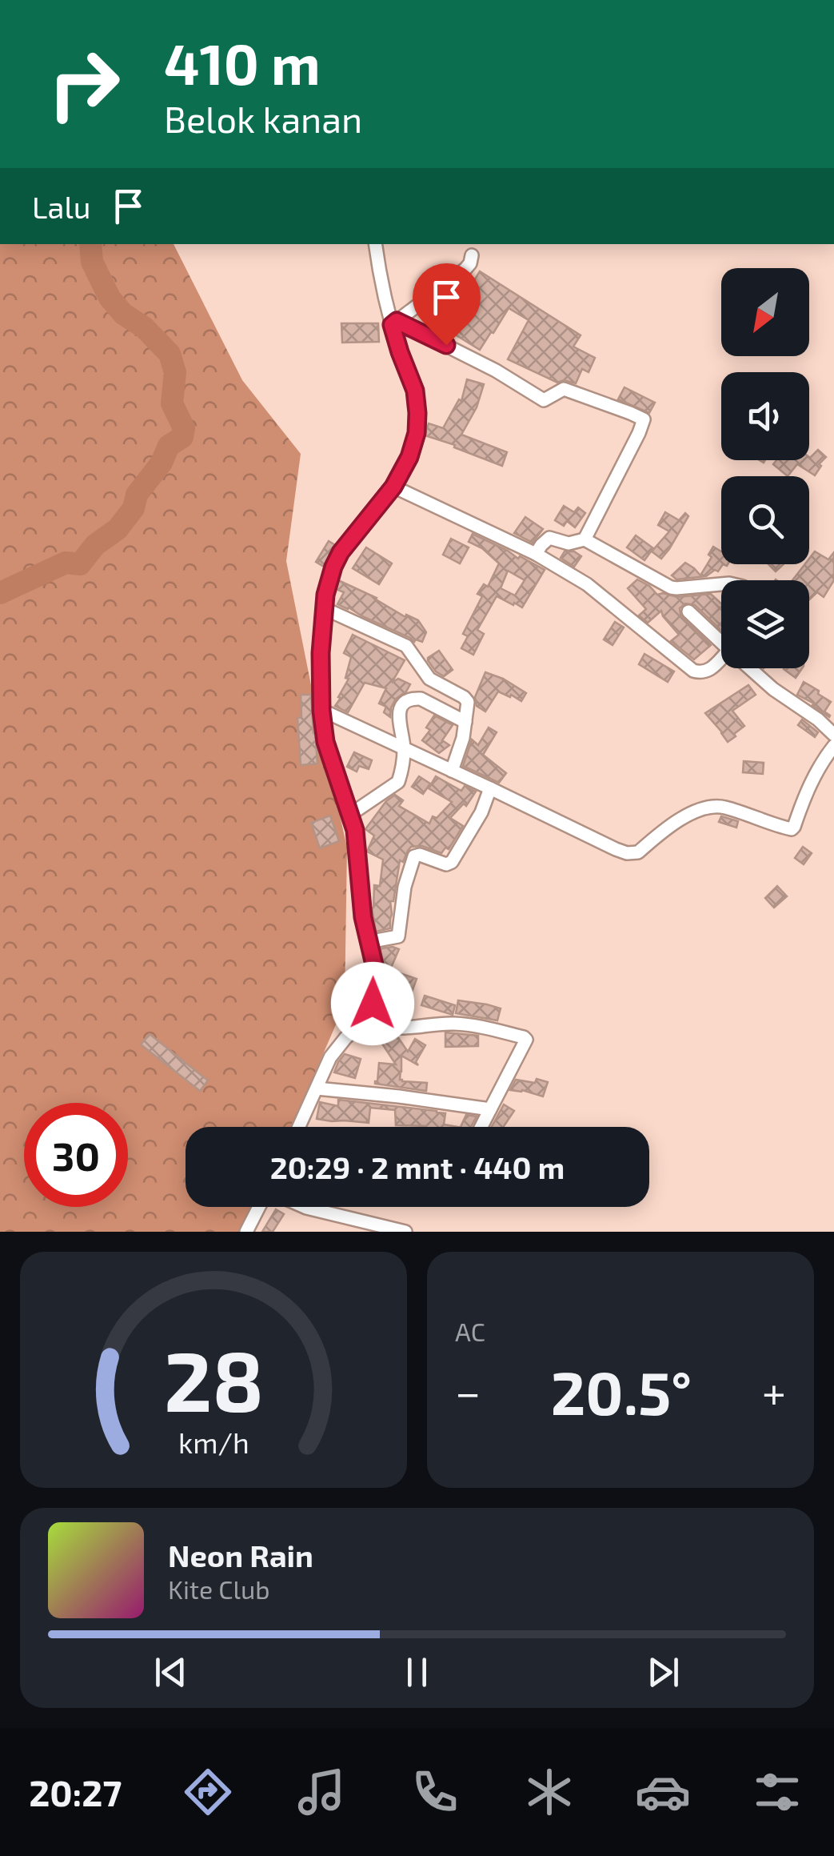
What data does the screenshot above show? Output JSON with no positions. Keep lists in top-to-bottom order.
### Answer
{
  "north": "bottom left",
  "page": {
    "turn": ["410 m", "Belok kanan"],
    "then": "Lalu",
    "limit": "30",
    "trip": "20:29 · 2 mnt · 440 m",
    "tile": "AC",
    "heat": ["−", "20.5°", "+"],
    "song": ["Neon Rain", "Kite Club"],
    "tabs": "20:27",
    "gauge": ["28", "km/h"]
  }
}
